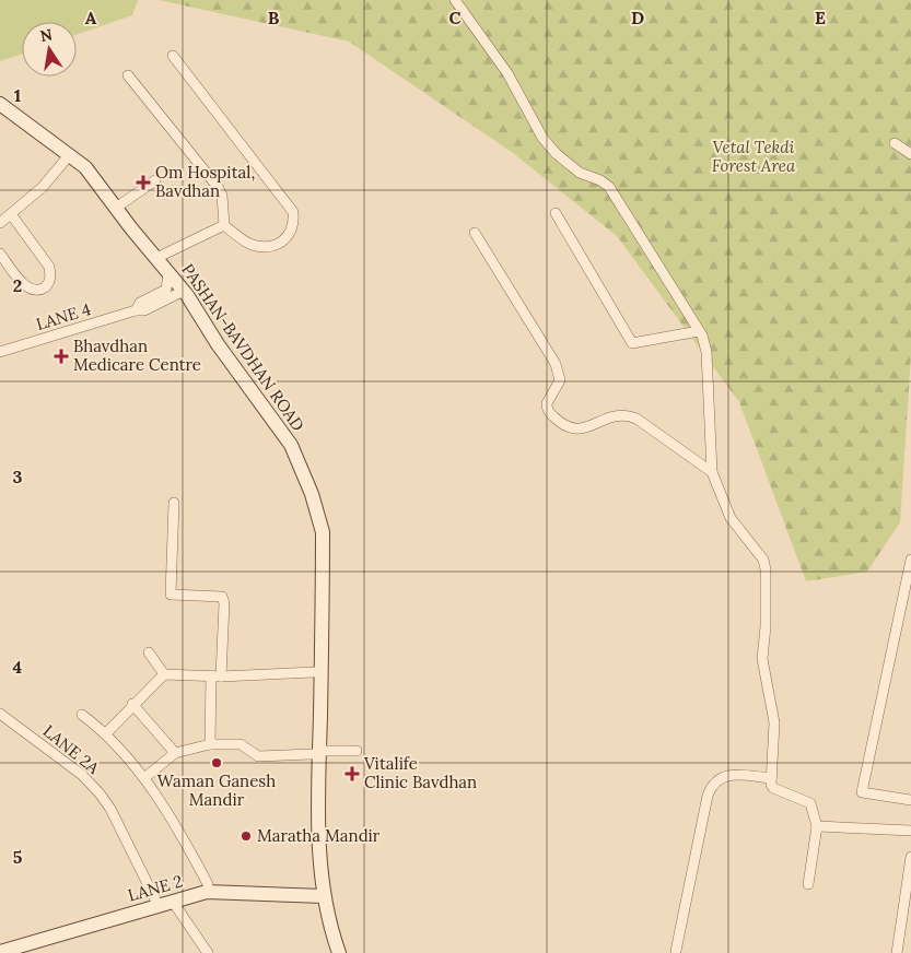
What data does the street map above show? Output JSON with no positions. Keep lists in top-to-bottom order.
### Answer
{
  "streets": {
    "main road": ["PASHAN-BAVDHAN ROAD", "LANE 2"],
    "street": ["LANE 4", "LANE 2A"]
  },
  "crossings": [
    ["LANE 4", "PASHAN-BAVDHAN ROAD"],
    ["PASHAN-BAVDHAN ROAD", "LANE 2"],
    ["LANE 2A", "LANE 2"]
  ],
  "parks": ["Vetal Tekdi Forest Area"],
  "places": {
    "health": ["Om Hospital, Bavdhan", "Bhavdhan Medicare Centre", "Vitalife Clinic Bavdhan"],
    "other": ["Waman Ganesh Mandir", "Maratha Mandir"]
  },
  "north": "top",
  "grid": {
    "columns": [
      "A",
      "B",
      "C",
      "D",
      "E"
    ],
    "rows": [
      "1",
      "2",
      "3",
      "4",
      "5"
    ]
  }
}
